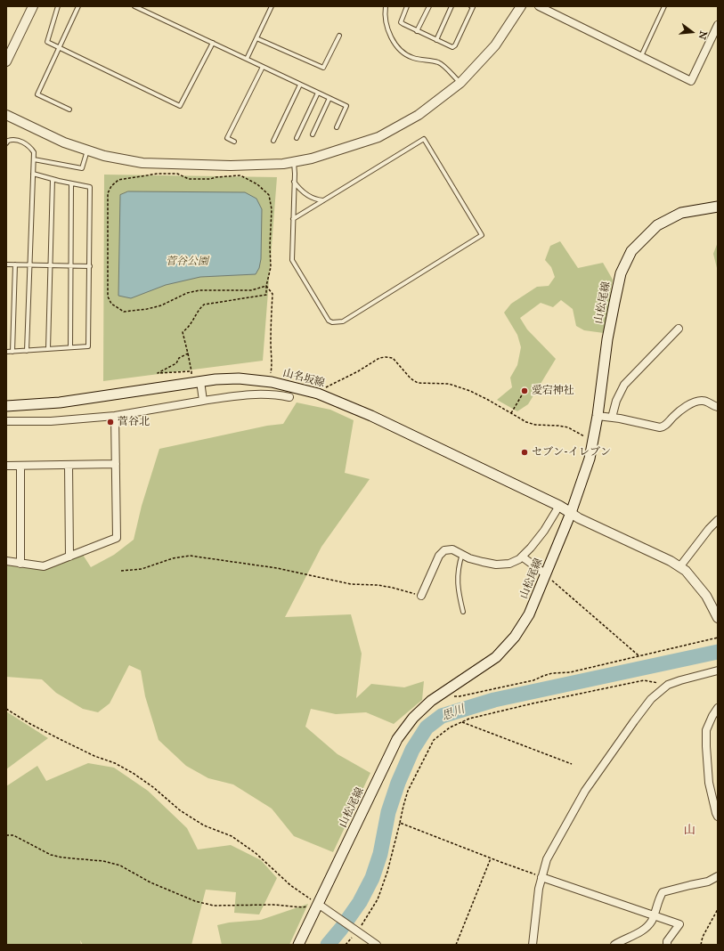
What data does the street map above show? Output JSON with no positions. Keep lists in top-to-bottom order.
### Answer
{
  "streets": {
    "main road": ["山松尾線", "山名坂線"]
  },
  "crossings": [
    ["山松尾線", "山名坂線"]
  ],
  "districts": ["山"],
  "water": ["思川"],
  "parks": ["菅谷公園"],
  "places": ["愛宕神社", "菅谷北", "セブン-イレブン"],
  "north": "right"
}
